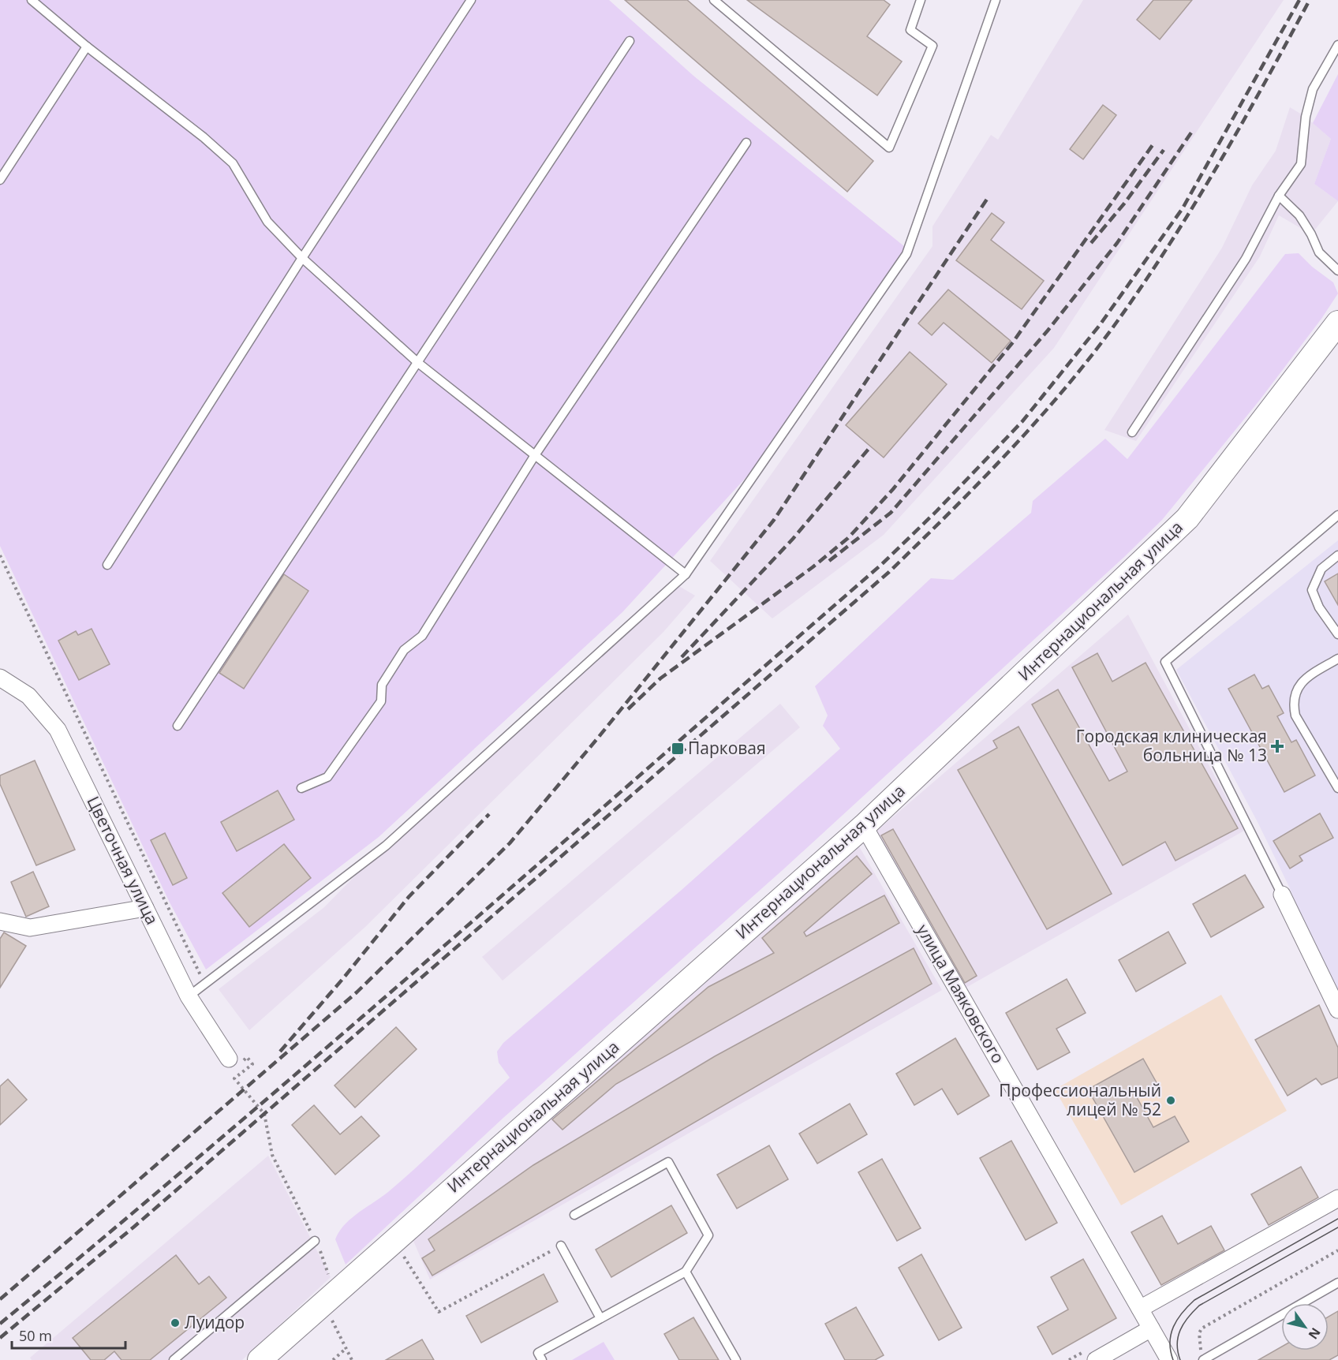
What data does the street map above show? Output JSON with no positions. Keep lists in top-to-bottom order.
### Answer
{
  "streets": {
    "main road": ["Интернациональная улица"],
    "street": ["Цветочная улица", "улица Маяковского"]
  },
  "crossings": [
    ["Интернациональная улица", "улица Маяковского"]
  ],
  "places": {
    "health": ["Городская клиническая больница № 13"],
    "transit": ["Парковая"],
    "other": ["Профессиональный лицей № 52", "Луидор"]
  },
  "scale_bar": "50 m",
  "north": "bottom right"
}
